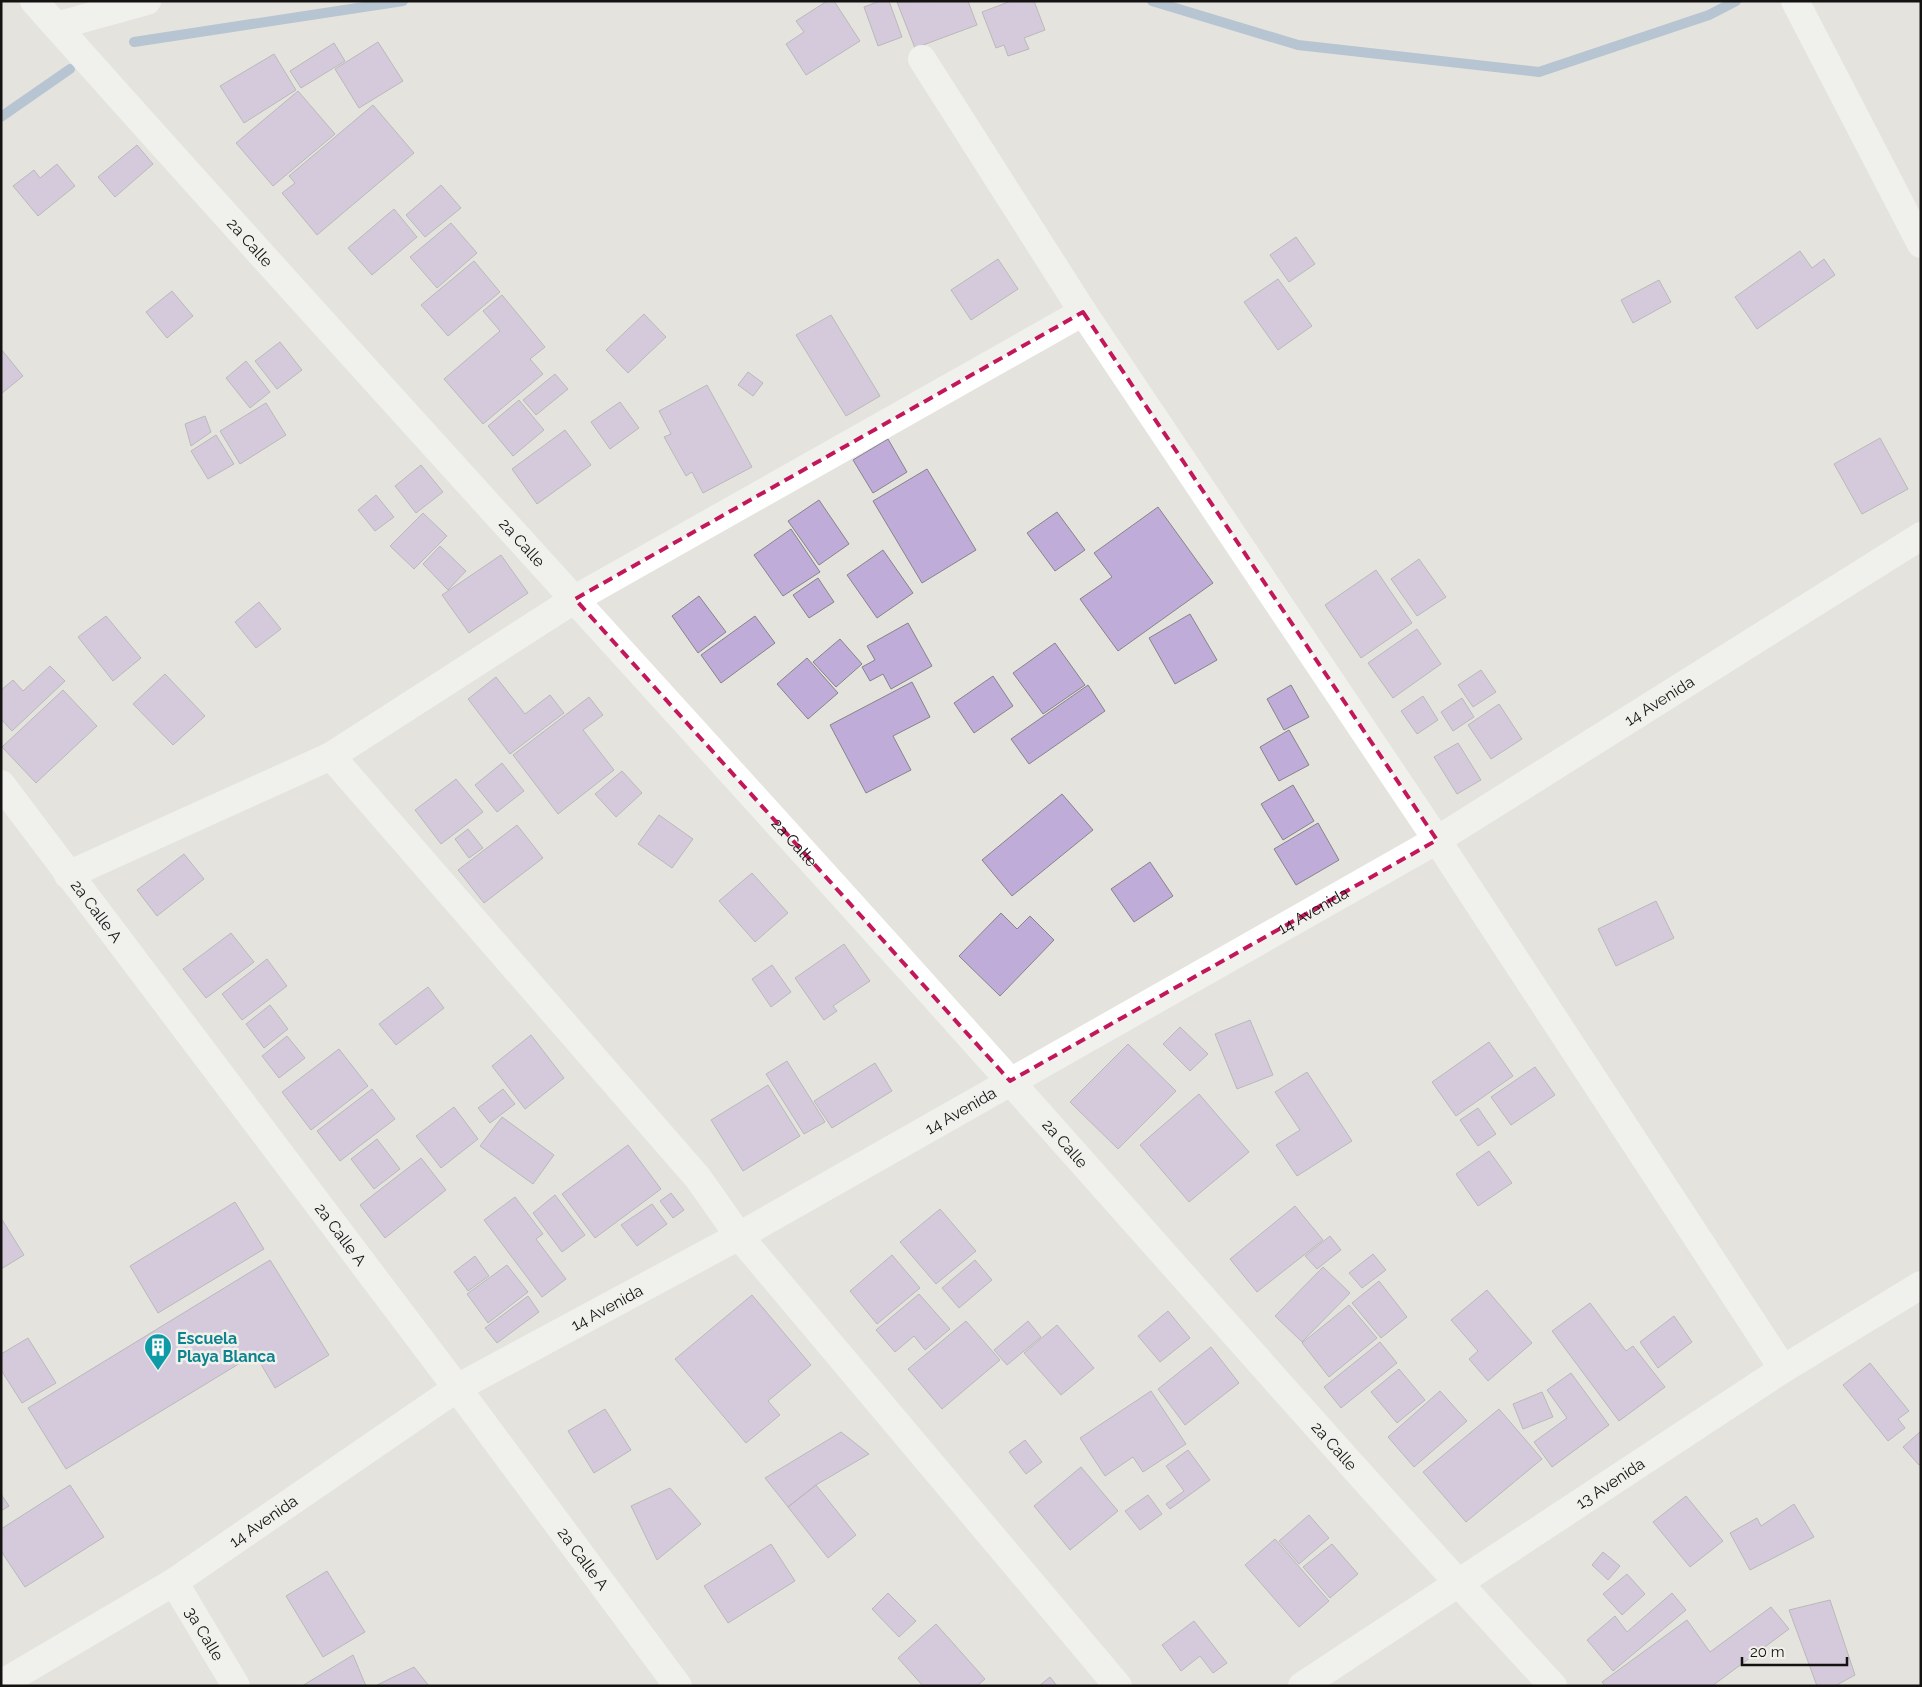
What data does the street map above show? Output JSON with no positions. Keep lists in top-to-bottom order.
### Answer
{
  "streets": {
    "street": [
      "2a Calle",
      "14 Avenida",
      "2a Calle A",
      "13 Avenida",
      "3a Calle"
    ]
  },
  "crossings": [
    ["2a Calle", "14 Avenida"],
    ["2a Calle", "13 Avenida"],
    ["14 Avenida", "2a Calle A"],
    ["14 Avenida", "3a Calle"]
  ],
  "places": {
    "building": ["Escuela Playa Blanca"]
  },
  "scale_bar": "20 m"
}
